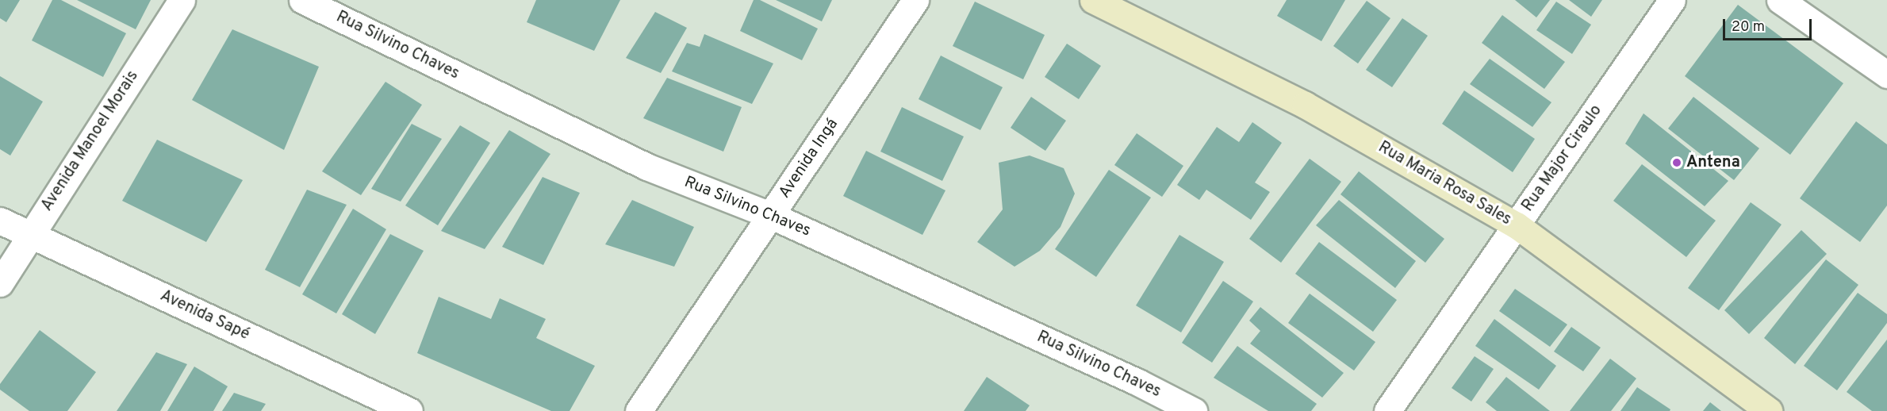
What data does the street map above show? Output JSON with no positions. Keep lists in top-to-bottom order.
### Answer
{
  "streets": {
    "main road": ["Rua Maria Rosa Sales"],
    "street": [
      "Rua Silvino Chaves",
      "Avenida Manoel Morais",
      "Avenida Ingá",
      "Rua Major Ciraulo",
      "Avenida Sapé"
    ]
  },
  "crossings": [
    ["Rua Silvino Chaves", "Avenida Ingá"],
    ["Avenida Manoel Morais", "Avenida Sapé"],
    ["Rua Major Ciraulo", "Rua Maria Rosa Sales"]
  ],
  "places": ["Antena"],
  "scale_bar": "20 m"
}
